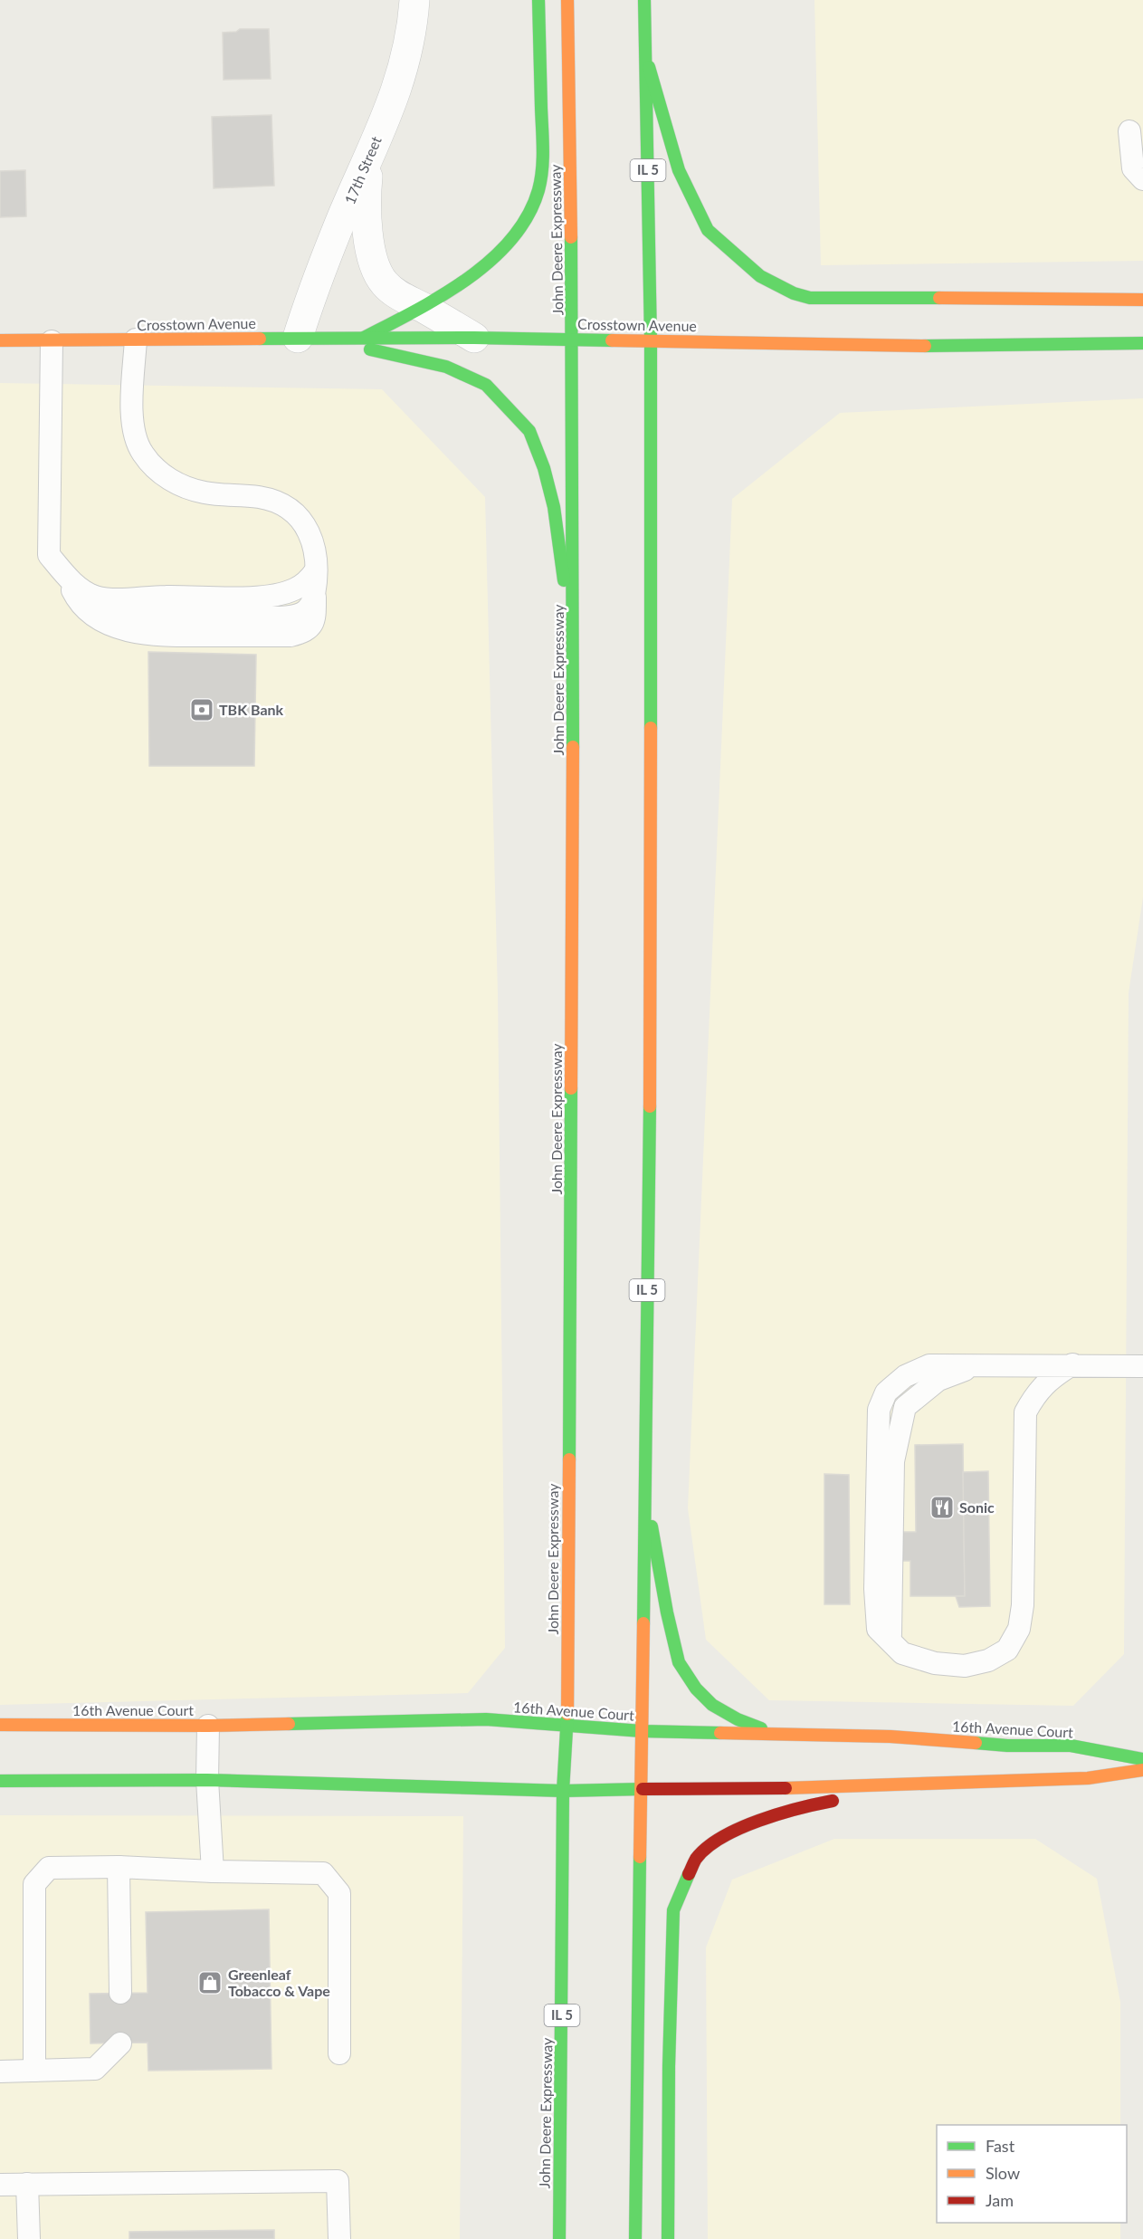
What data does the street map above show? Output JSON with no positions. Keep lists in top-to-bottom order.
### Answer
{
  "streets": {
    "main road": [
      "IL 5",
      "John Deere Expressway",
      "Crosstown Avenue",
      "16th Avenue Court"
    ],
    "street": ["17th Street"]
  },
  "crossings": [
    ["17th Street", "Crosstown Avenue"],
    ["IL 5", "Crosstown Avenue"],
    ["IL 5", "16th Avenue Court"],
    ["John Deere Expressway", "Crosstown Avenue"],
    ["John Deere Expressway", "16th Avenue Court"]
  ],
  "places": {
    "bank": ["TBK Bank"],
    "restaurant": ["Sonic"],
    "shop": ["Greenleaf Tobacco & Vape"]
  },
  "legend": ["Fast", "Slow", "Jam"]
}
